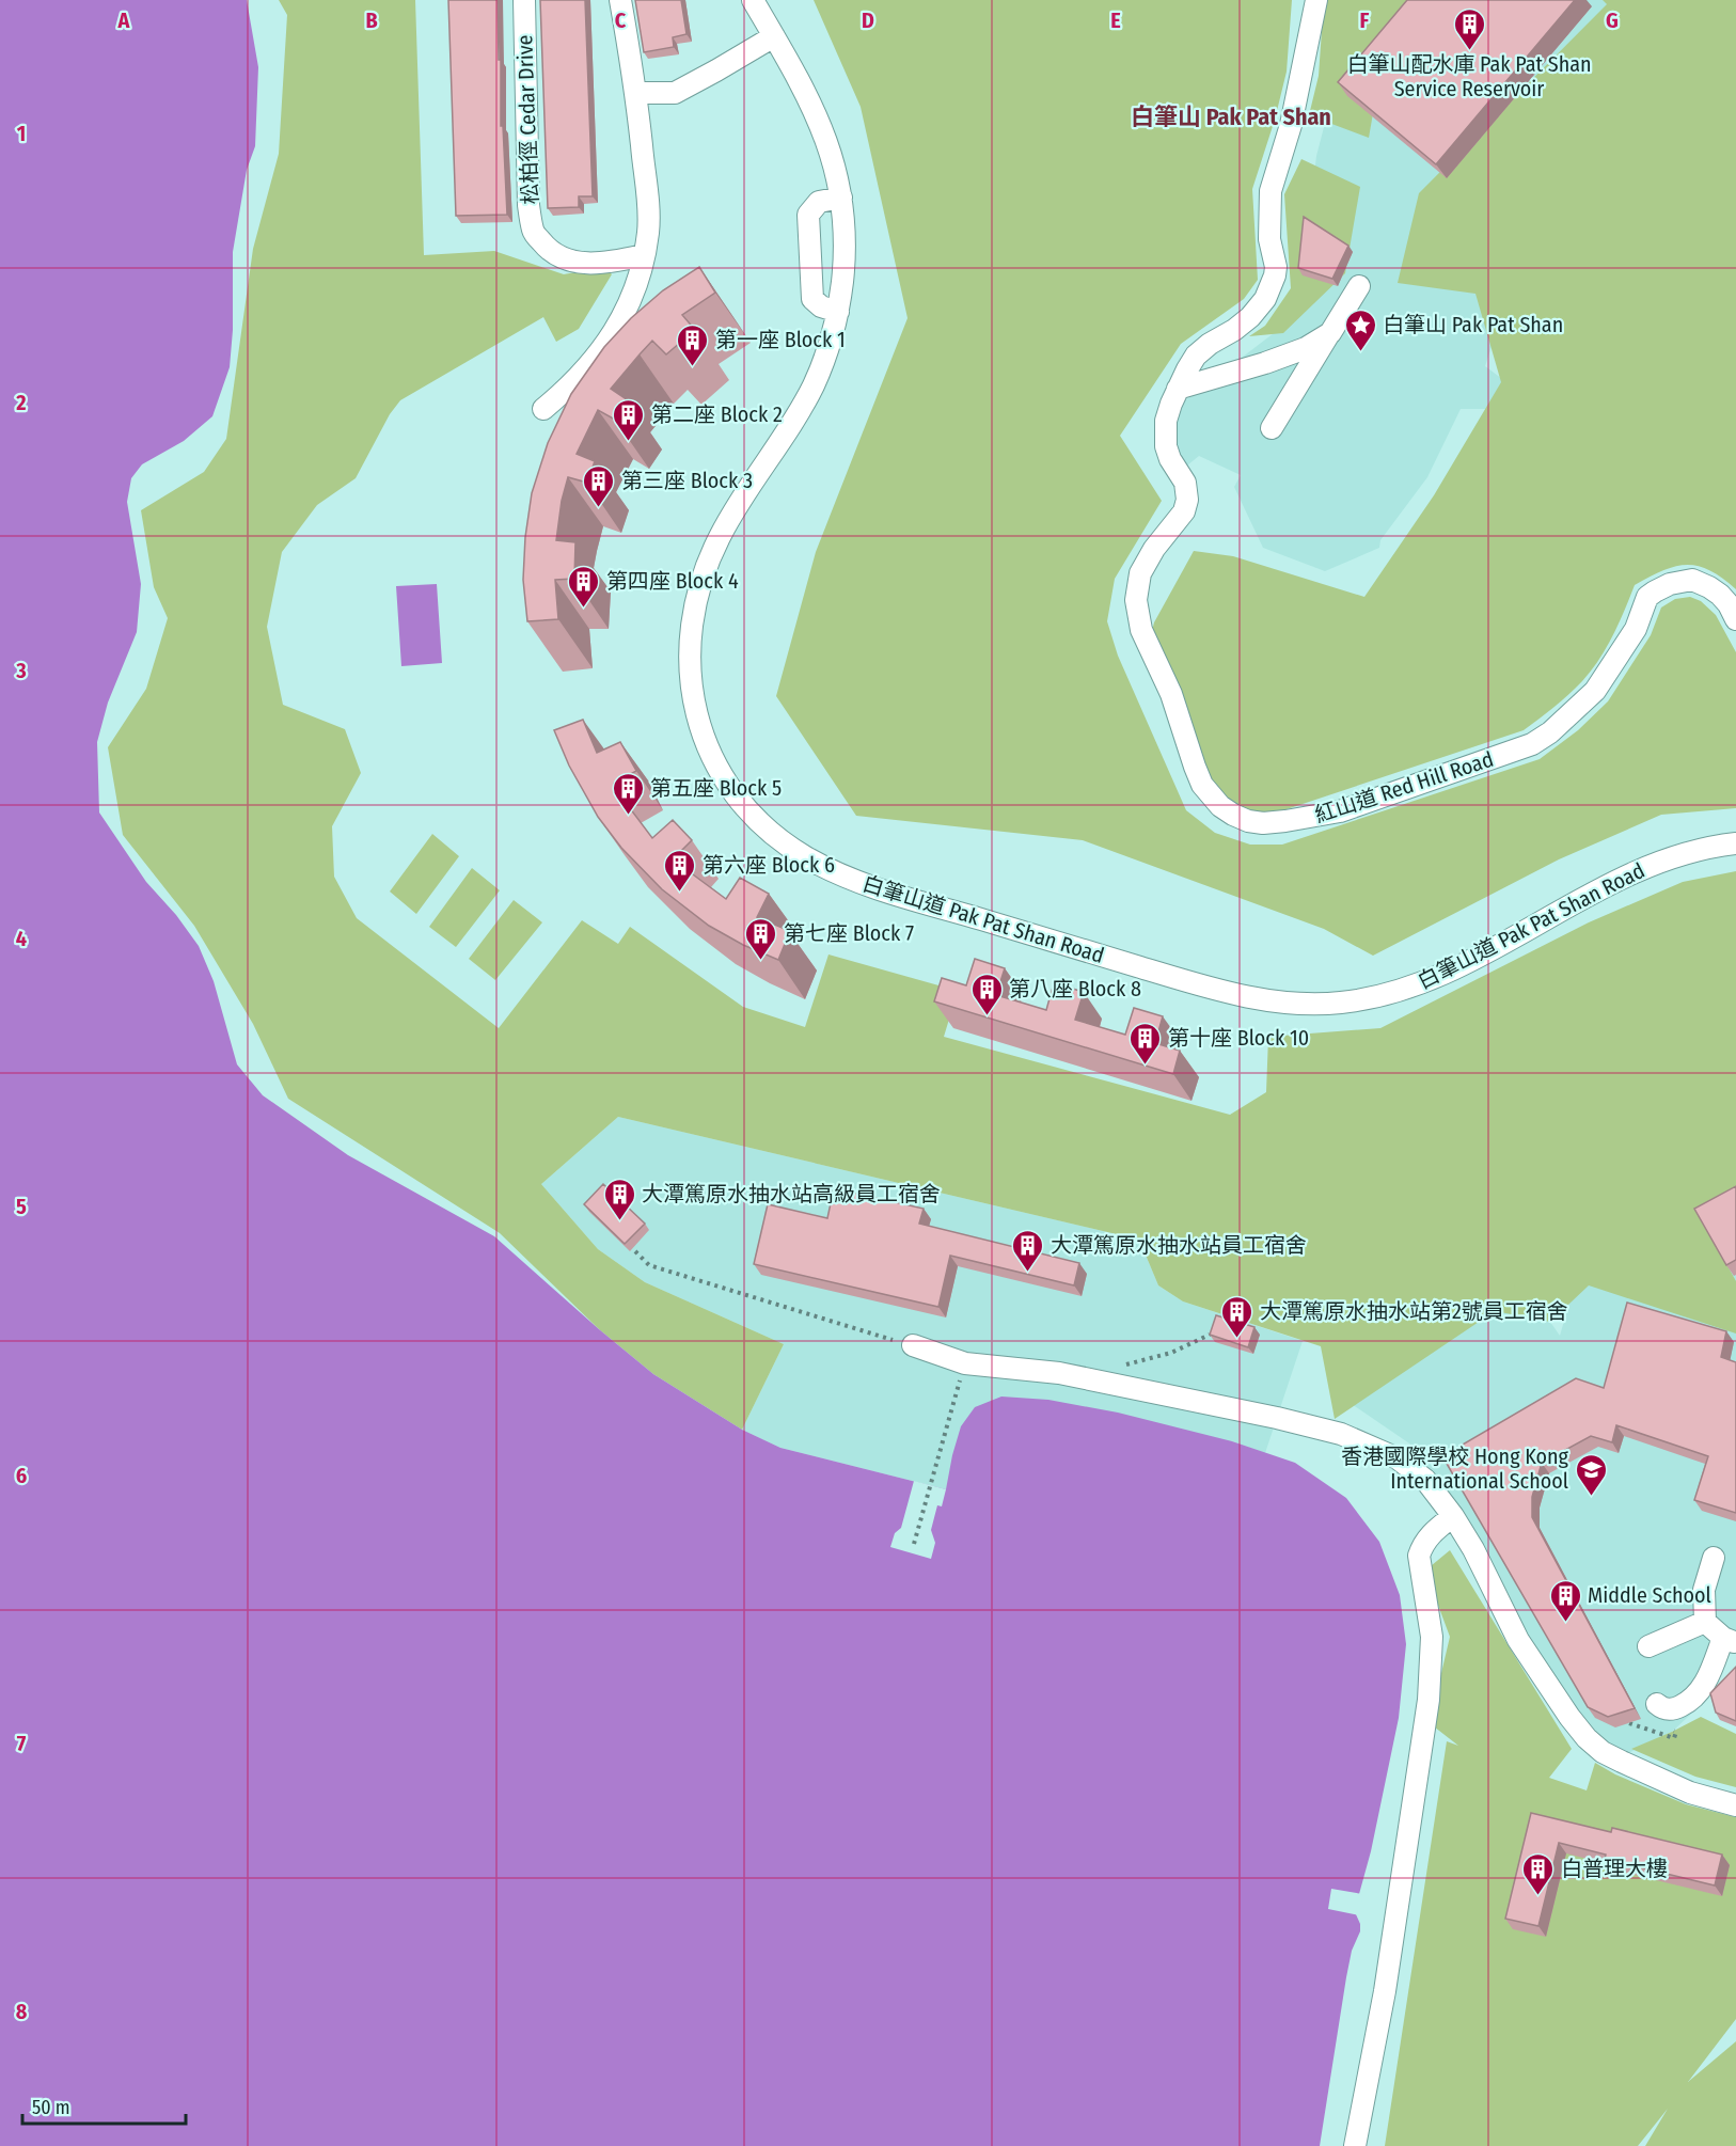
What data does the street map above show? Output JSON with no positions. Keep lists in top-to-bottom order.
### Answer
{
  "streets": {
    "street": ["松柏徑 Cedar Drive", "紅山道 Red Hill Road", "白筆山道 Pak Pat Shan Road"]
  },
  "districts": ["白筆山 Pak Pat Shan"],
  "places": {
    "building": [
      "白筆山配水庫 Pak Pat Shan Service Reservoir",
      "第一座 Block 1",
      "第二座 Block 2",
      "第三座 Block 3",
      "第四座 Block 4",
      "第五座 Block 5",
      "第六座 Block 6",
      "第七座 Block 7",
      "第八座 Block 8",
      "第十座 Block 10",
      "大潭篤原水抽水站高級員工宿舍",
      "大潭篤原水抽水站員工宿舍",
      "大潭篤原水抽水站第2號員工宿舍",
      "Middle School",
      "白普理大樓"
    ],
    "place": ["白筆山 Pak Pat Shan"],
    "school or university": ["香港國際學校 Hong Kong International School"]
  },
  "scale_bar": "50 m",
  "grid": {
    "columns": [
      "A",
      "B",
      "C",
      "D",
      "E",
      "F",
      "G"
    ],
    "rows": [
      "1",
      "2",
      "3",
      "4",
      "5",
      "6",
      "7",
      "8"
    ]
  }
}
